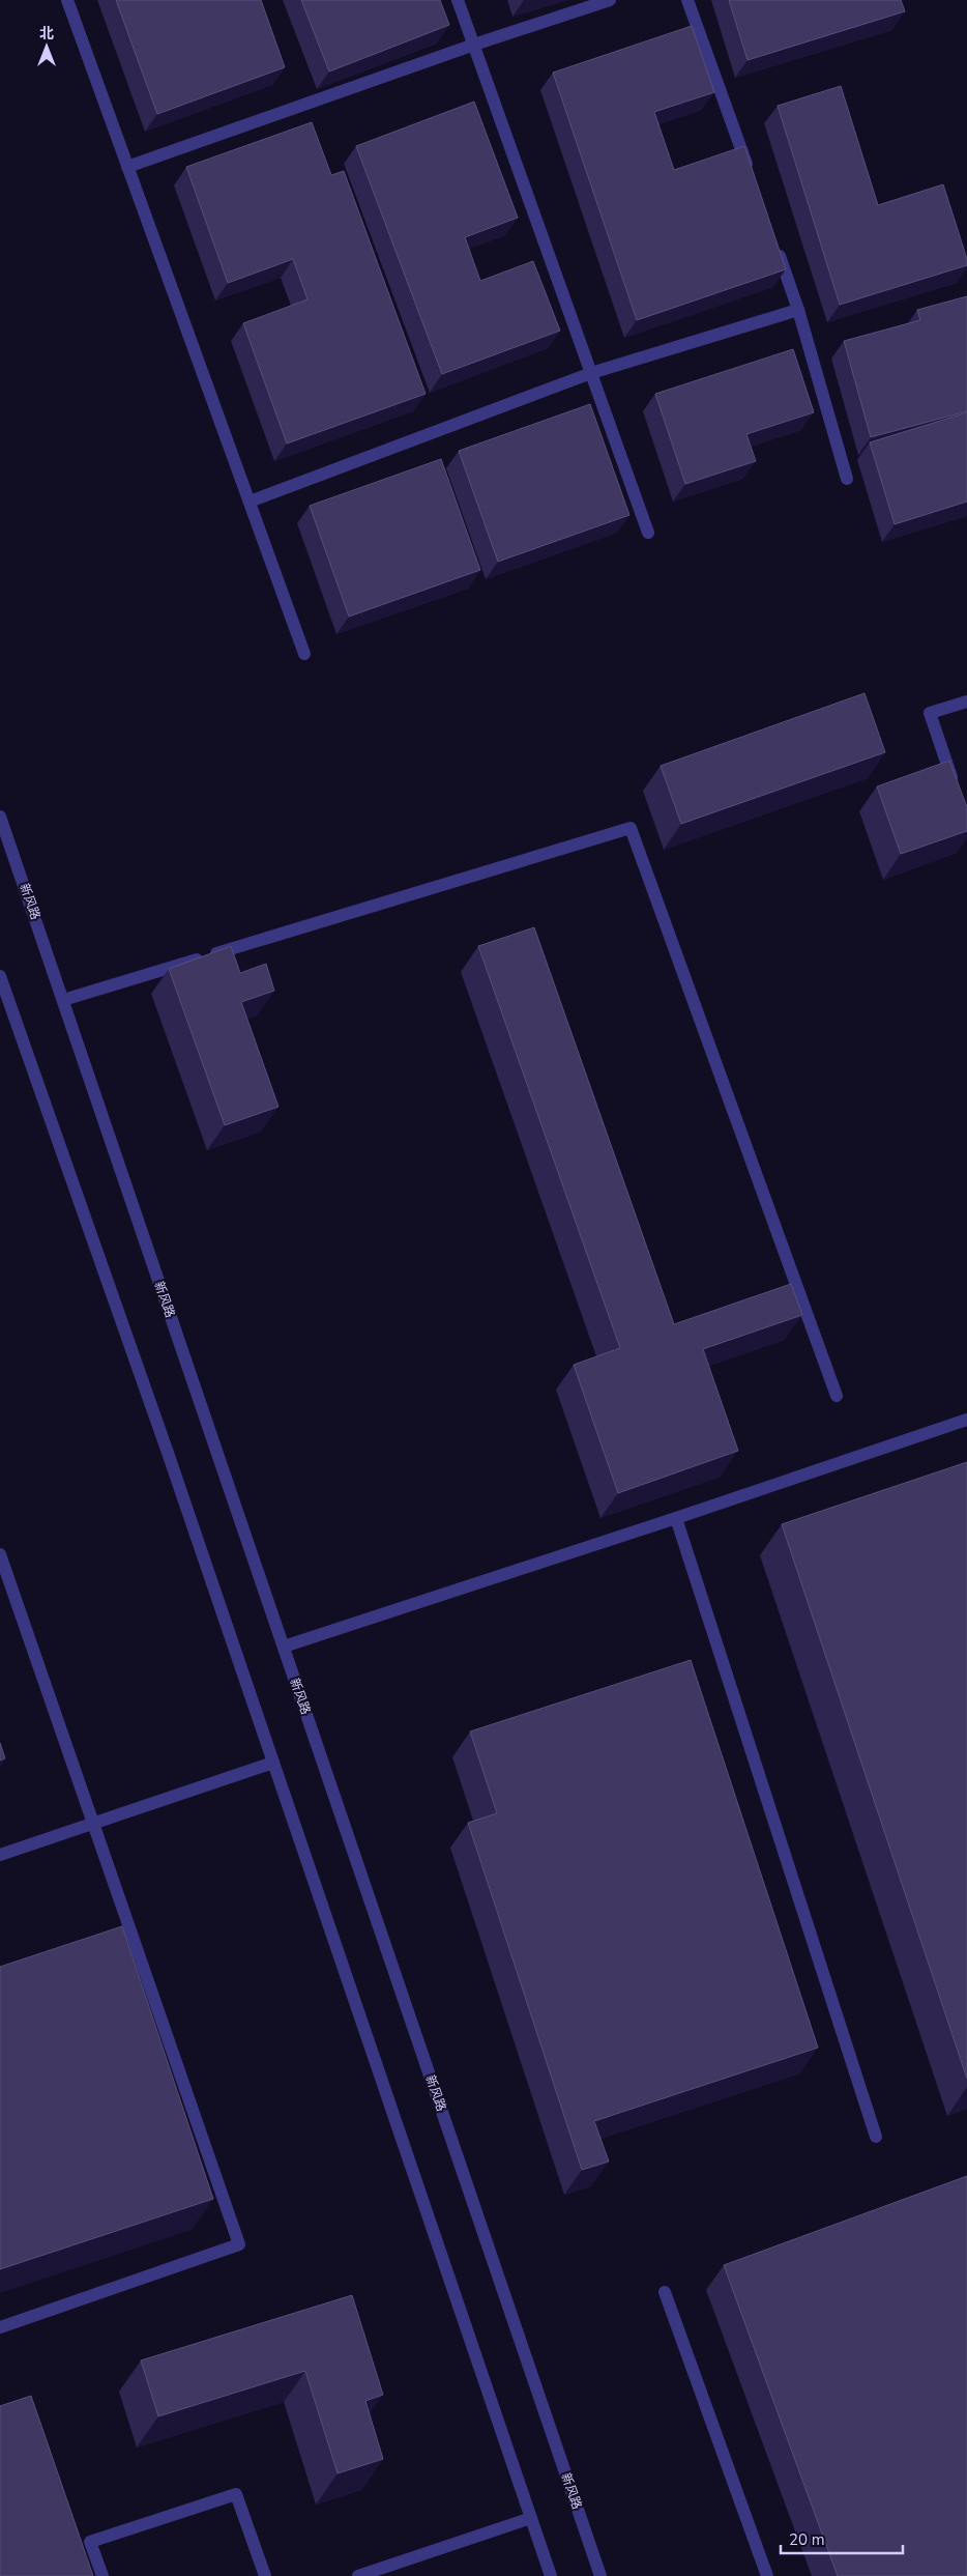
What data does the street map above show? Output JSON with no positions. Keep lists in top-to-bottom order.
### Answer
{
  "streets": {
    "street": ["新风路"]
  },
  "scale_bar": "20 m",
  "north": "top"
}
